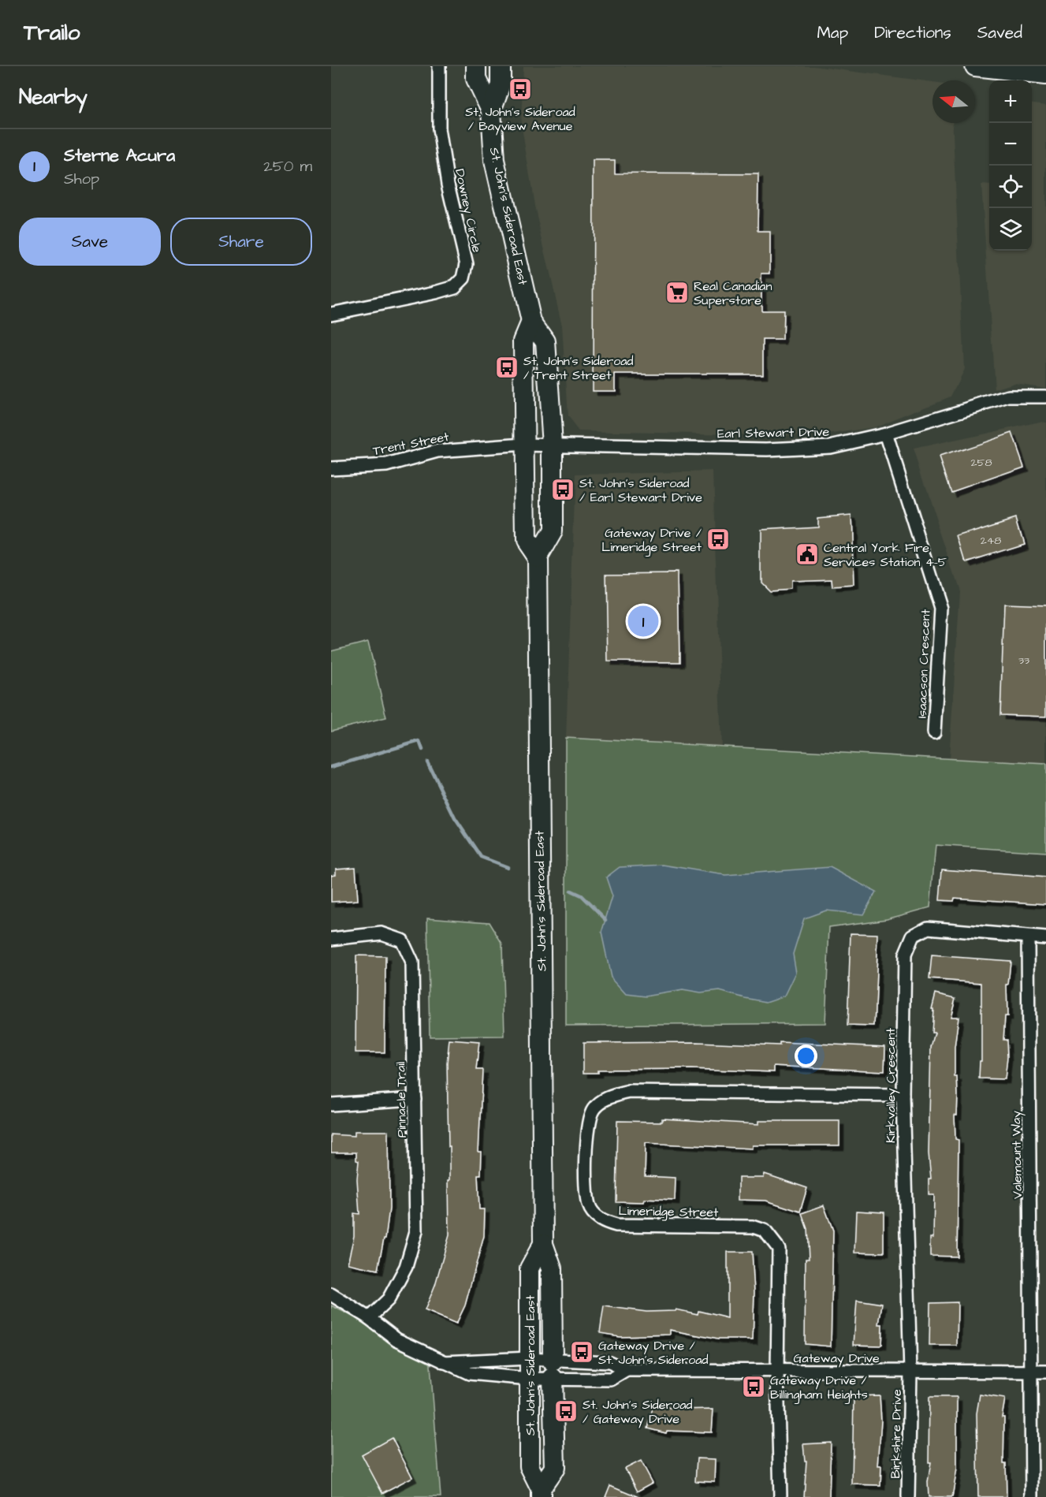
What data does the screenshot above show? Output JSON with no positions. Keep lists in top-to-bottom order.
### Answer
{
  "streets": {
    "main road": ["St. John's Sideroad East"],
    "street": [
      "Downey Circle",
      "Earl Stewart Drive",
      "Trent Street",
      "Isaacson Crescent",
      "Kirkvalley Crescent",
      "Pinnacle Trail",
      "Valemount Way",
      "Limeridge Street",
      "Gateway Drive",
      "Birkshire Drive"
    ]
  },
  "crossings": [
    ["St. John's Sideroad East", "Earl Stewart Drive"],
    ["St. John's Sideroad East", "Gateway Drive"],
    ["Earl Stewart Drive", "Trent Street"],
    ["Earl Stewart Drive", "Isaacson Crescent"],
    ["Kirkvalley Crescent", "Valemount Way"],
    ["Kirkvalley Crescent", "Limeridge Street"],
    ["Kirkvalley Crescent", "Gateway Drive"],
    ["Kirkvalley Crescent", "Birkshire Drive"],
    ["Valemount Way", "Gateway Drive"],
    ["Limeridge Street", "Gateway Drive"],
    ["Gateway Drive", "Birkshire Drive"]
  ],
  "places": {
    "bus stop": [
      "St. John's Sideroad / Bayview Avenue",
      "St. John's Sideroad / Trent Street",
      "St. John's Sideroad / Earl Stewart Drive",
      "Gateway Drive / Limeridge Street",
      "Gateway Drive / St. John's Sideroad",
      "Gateway Drive / Billingham Heights",
      "St. John's Sideroad / Gateway Drive"
    ],
    "supermarket": ["Real Canadian Superstore"],
    "public building": ["Central York Fire Services Station 4-5"]
  },
  "house_numbers": ["258", "248", "33"],
  "north": "left",
  "page": {
    "header": "Trailo",
    "nav": ["Map", "Directions", "Saved"],
    "heading": "Nearby",
    "map_buttons": ["+", "−"],
    "list": [
      {
        "mark": "1",
        "name": "Sterne Acura",
        "note": "Shop",
        "value": "250 m"
      }
    ],
    "buttons": ["Save", "Share"],
    "pins": "1"
  }
}
